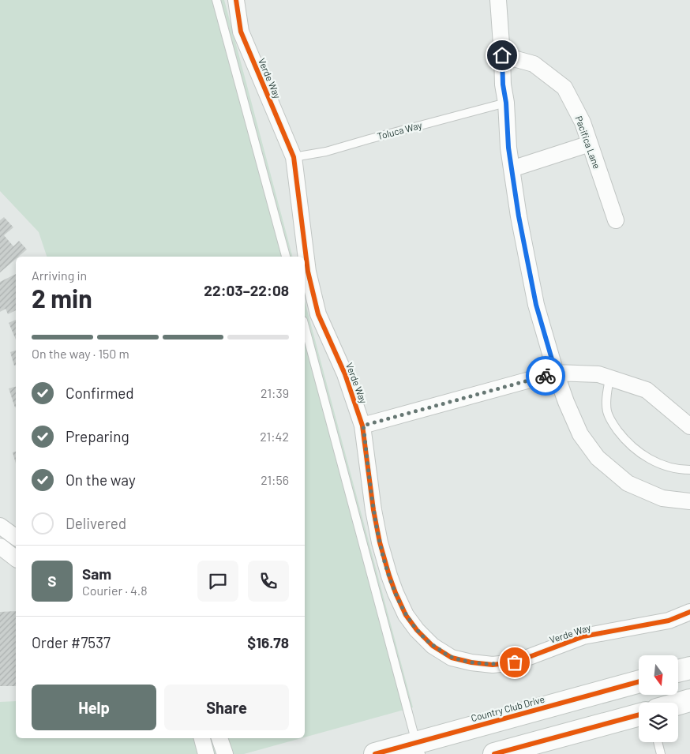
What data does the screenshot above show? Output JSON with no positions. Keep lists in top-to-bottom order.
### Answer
{
  "streets": {
    "main road": ["Country Club Drive"],
    "street": ["Verde Way", "Pacifica Lane"],
    "lane": ["Toluca Way"]
  },
  "crossings": [
    ["Verde Way", "Toluca Way"]
  ],
  "north": "bottom",
  "page": {
    "heading": ["2 min", "Arriving in", "22:03–22:08"],
    "panel": [
      "Sam",
      "Courier · 4.8",
      "Order #7537",
      "$16.78"
    ],
    "bar": "On the way · 150 m",
    "list": [
      ["Confirmed", "21:39"],
      ["Preparing", "21:42"],
      ["On the way", "21:56"],
      "Delivered"
    ],
    "round": "S",
    "buttons": ["Help", "Share"]
  }
}
